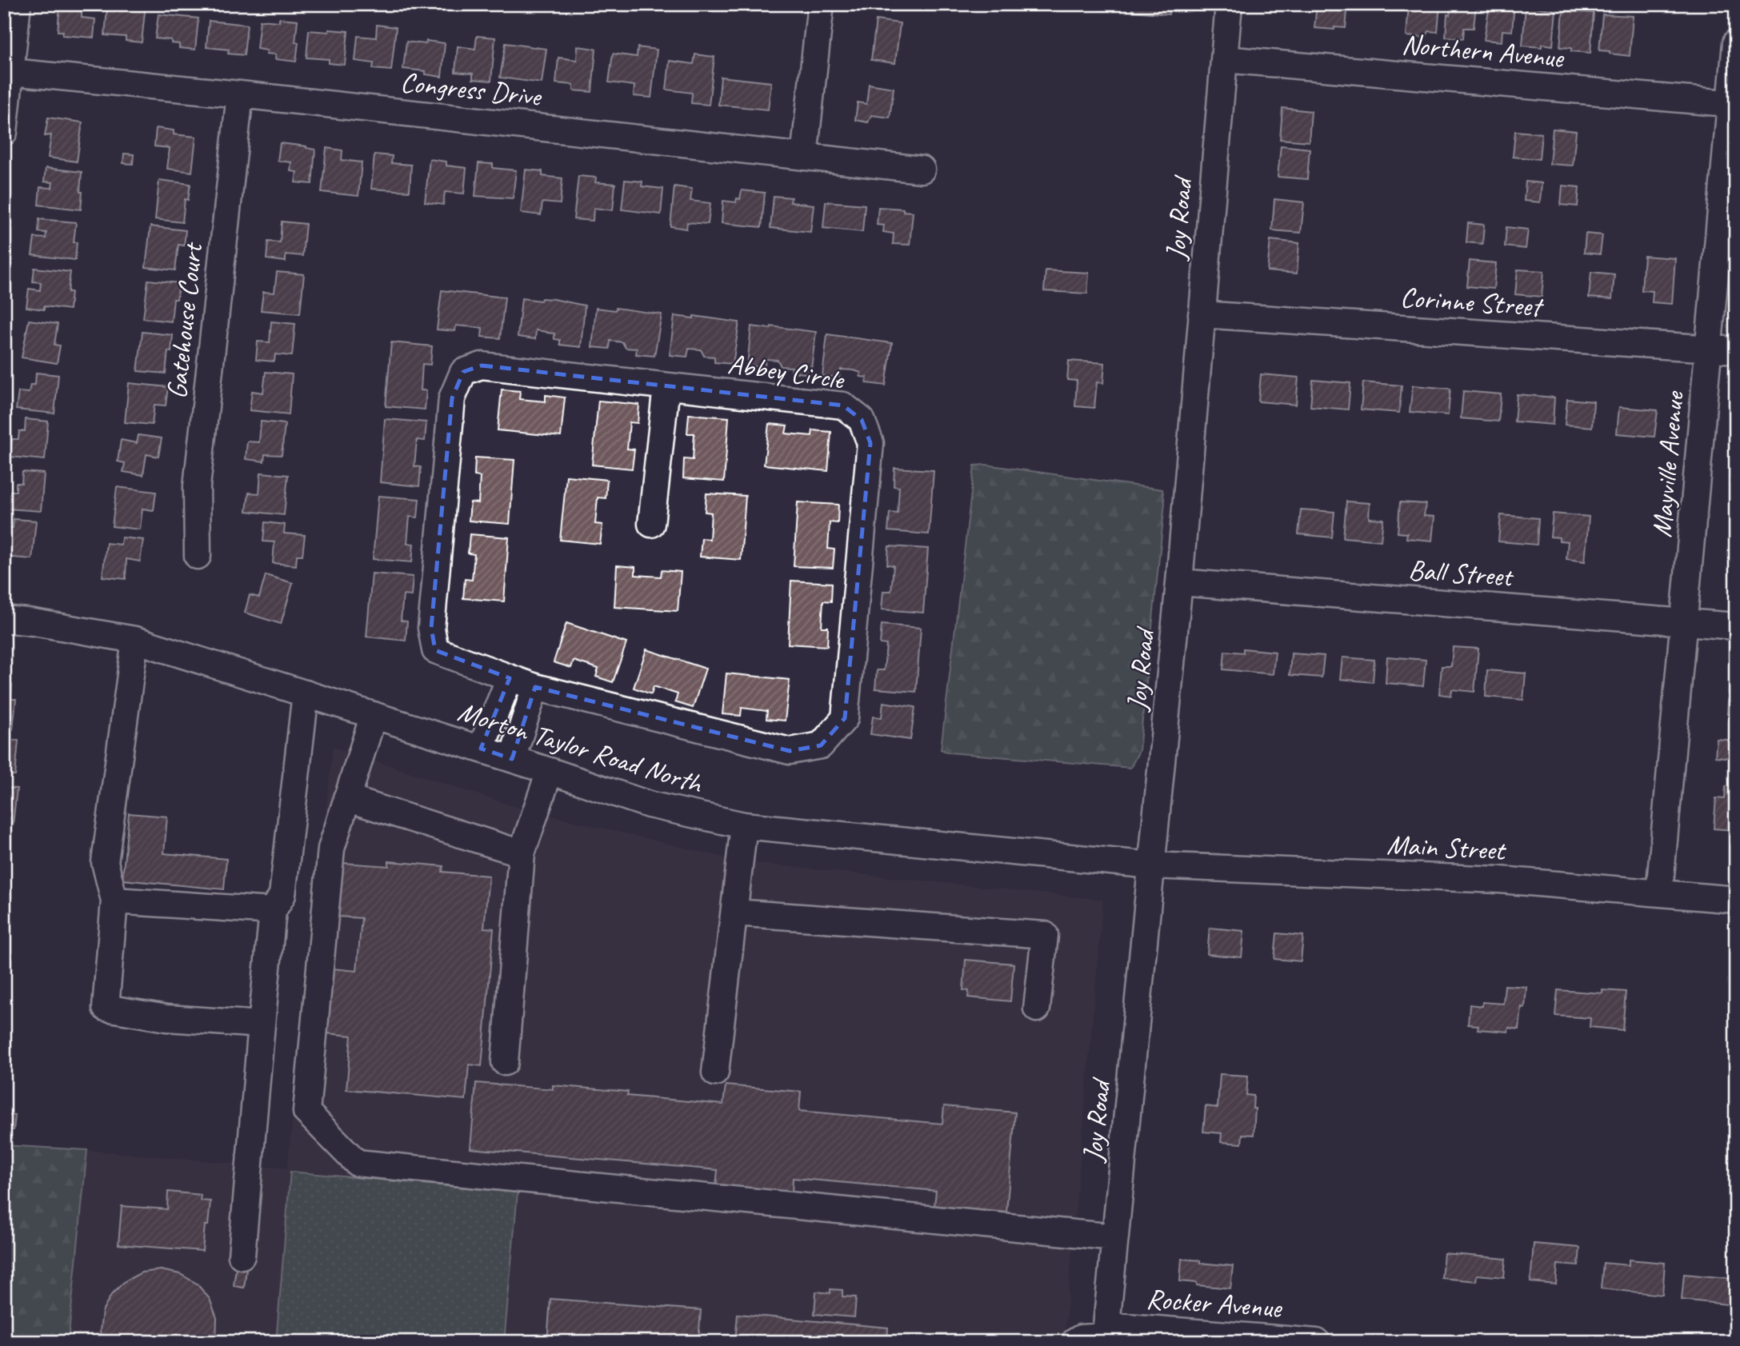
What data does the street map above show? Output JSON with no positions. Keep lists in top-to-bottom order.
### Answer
{
  "streets": {
    "street": [
      "Northern Avenue",
      "Congress Drive",
      "Joy Road",
      "Corinne Street",
      "Gatehouse Court",
      "Abbey Circle",
      "Mayville Avenue",
      "Ball Street",
      "Morton Taylor Road North",
      "Main Street",
      "Rocker Avenue"
    ]
  },
  "crossings": [
    ["Northern Avenue", "Joy Road"],
    ["Northern Avenue", "Mayville Avenue"],
    ["Congress Drive", "Gatehouse Court"],
    ["Joy Road", "Corinne Street"],
    ["Joy Road", "Ball Street"],
    ["Joy Road", "Morton Taylor Road North"],
    ["Joy Road", "Main Street"],
    ["Joy Road", "Rocker Avenue"],
    ["Corinne Street", "Mayville Avenue"],
    ["Mayville Avenue", "Ball Street"],
    ["Mayville Avenue", "Main Street"],
    ["Morton Taylor Road North", "Main Street"]
  ]
}
